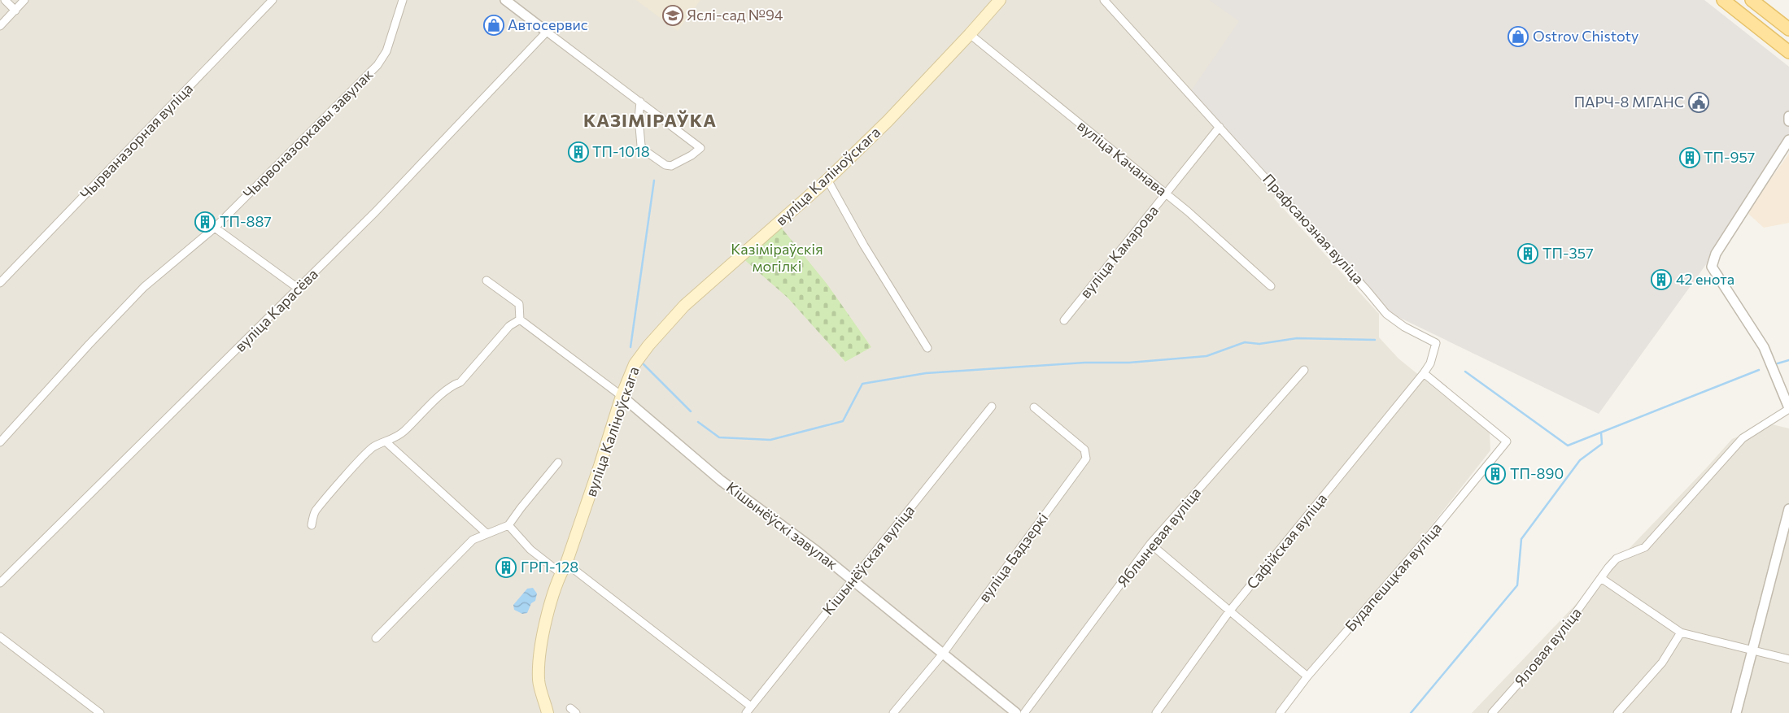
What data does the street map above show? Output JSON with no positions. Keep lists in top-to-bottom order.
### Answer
{
  "streets": {
    "main road": ["вуліца Каліноўскага"],
    "street": [
      "Чырвоназоркавы завулак",
      "Чырваназорная вуліца",
      "вуліца Качанава",
      "Прафсаюзная вуліца",
      "вуліца Камарова",
      "вуліца Карасёва",
      "Кішынёўскі завулак",
      "Яблыневая вуліца",
      "Сафійская вуліца",
      "вуліца Бадзеркі",
      "Кішынёўская вуліца",
      "Будапешцкая вуліца",
      "Яловая вуліца"
    ]
  },
  "crossings": [
    ["вуліца Качанава", "вуліца Каліноўскага"],
    ["вуліца Качанава", "вуліца Камарова"],
    ["вуліца Каліноўскага", "Кішынёўскі завулак"],
    ["Прафсаюзная вуліца", "вуліца Камарова"],
    ["Прафсаюзная вуліца", "Сафійская вуліца"],
    ["Прафсаюзная вуліца", "Будапешцкая вуліца"],
    ["Кішынёўскі завулак", "вуліца Бадзеркі"],
    ["Кішынёўскі завулак", "Кішынёўская вуліца"],
    ["Сафійская вуліца", "Будапешцкая вуліца"]
  ],
  "districts": ["КАЗІМІРАЎКА"],
  "parks": ["Казіміраўскія могілкі"],
  "places": {
    "school or university": ["Яслі-сад №94"],
    "shop": ["Автосервис", "Ostrov Chistoty"],
    "public building": ["ПАРЧ-8 МГАНС"],
    "building": [
      "ТП-1018",
      "ТП-957",
      "ТП-887",
      "ТП-357",
      "42 енота",
      "ТП-890",
      "ГРП-128"
    ]
  }
}
